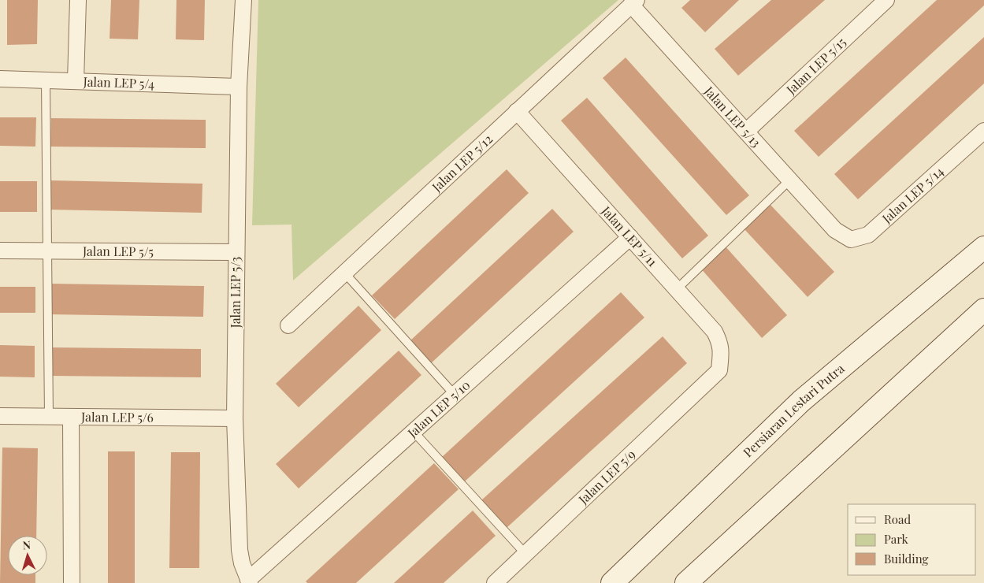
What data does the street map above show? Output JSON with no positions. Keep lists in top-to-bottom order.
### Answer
{
  "streets": {
    "street": [
      "Jalan LEP 5/15",
      "Jalan LEP 5/4",
      "Jalan LEP 5/13",
      "Jalan LEP 5/12",
      "Jalan LEP 5/14",
      "Jalan LEP 5/11",
      "Jalan LEP 5/5",
      "Jalan LEP 5/3",
      "Jalan LEP 5/10",
      "Persiaran Lestari Putra",
      "Jalan LEP 5/6",
      "Jalan LEP 5/9"
    ]
  },
  "crossings": [
    ["Jalan LEP 5/15", "Jalan LEP 5/13"],
    ["Jalan LEP 5/4", "Jalan LEP 5/3"],
    ["Jalan LEP 5/13", "Jalan LEP 5/12"],
    ["Jalan LEP 5/13", "Jalan LEP 5/14"],
    ["Jalan LEP 5/12", "Jalan LEP 5/11"],
    ["Jalan LEP 5/11", "Jalan LEP 5/10"],
    ["Jalan LEP 5/11", "Jalan LEP 5/9"],
    ["Jalan LEP 5/5", "Jalan LEP 5/3"],
    ["Jalan LEP 5/3", "Jalan LEP 5/10"],
    ["Jalan LEP 5/3", "Jalan LEP 5/6"]
  ],
  "legend": ["Road", "Park", "Building"],
  "north": "top"
}
